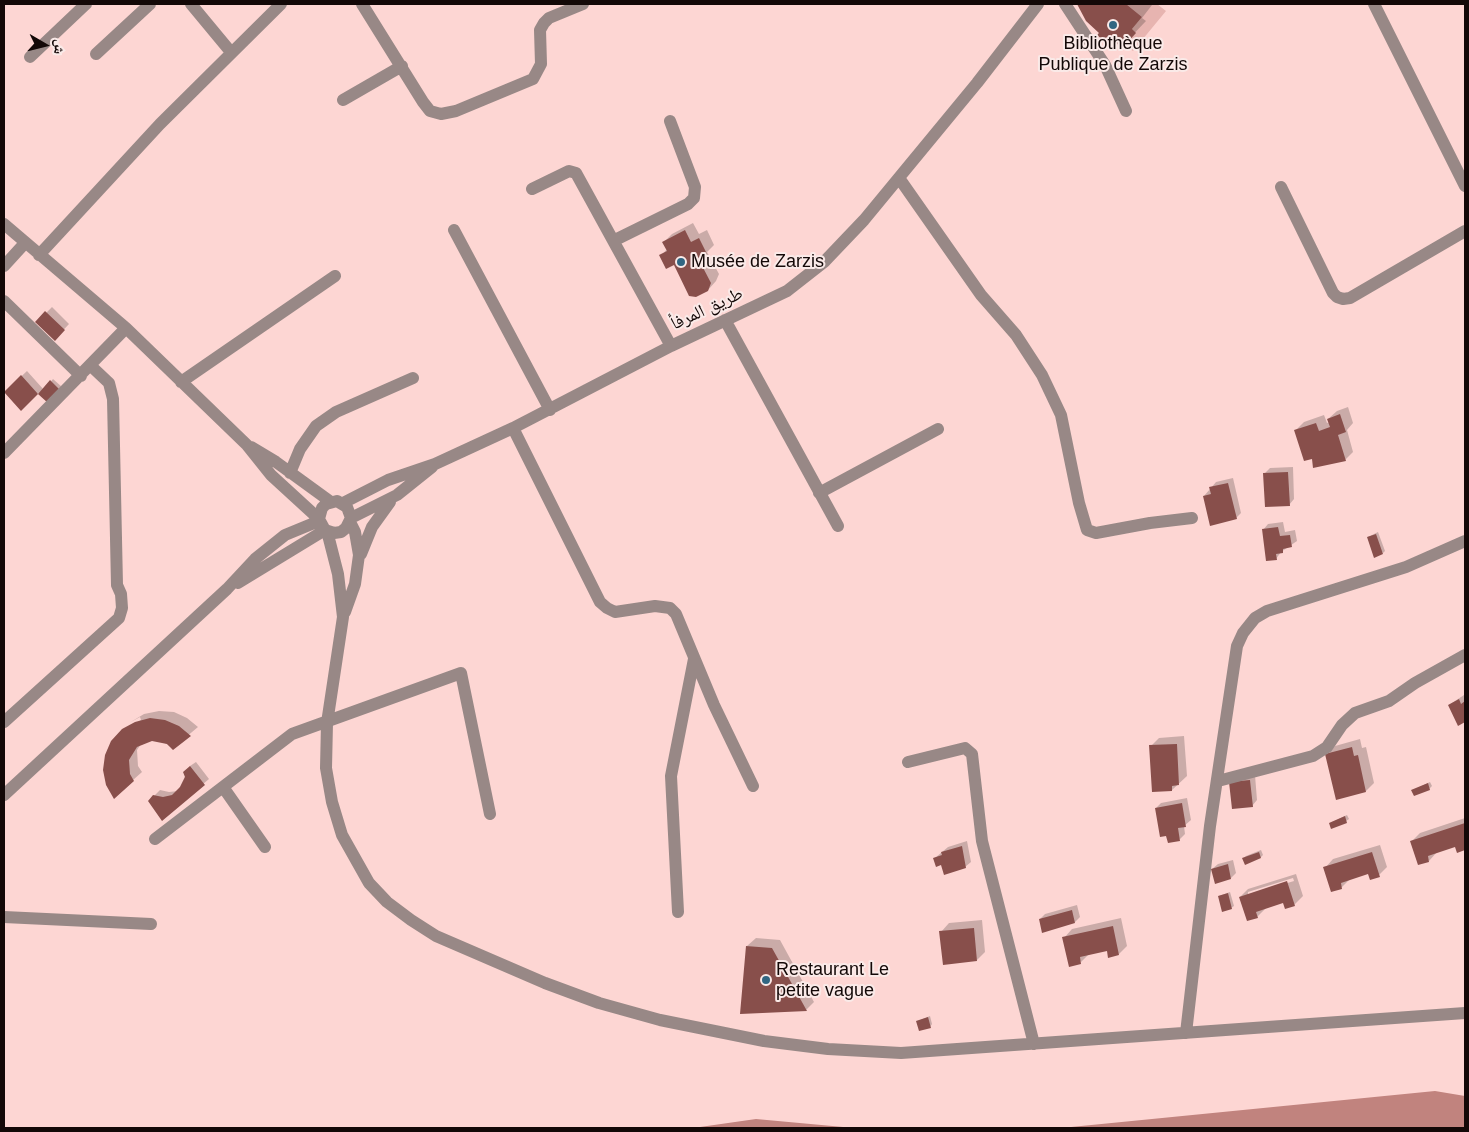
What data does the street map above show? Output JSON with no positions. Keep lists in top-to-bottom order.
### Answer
{
  "streets": {
    "street": ["طريق المرفأ"]
  },
  "places": ["Bibliothèque Publique de Zarzis", "Musée de Zarzis", "Restaurant Le petite vague"],
  "north": "right"
}
